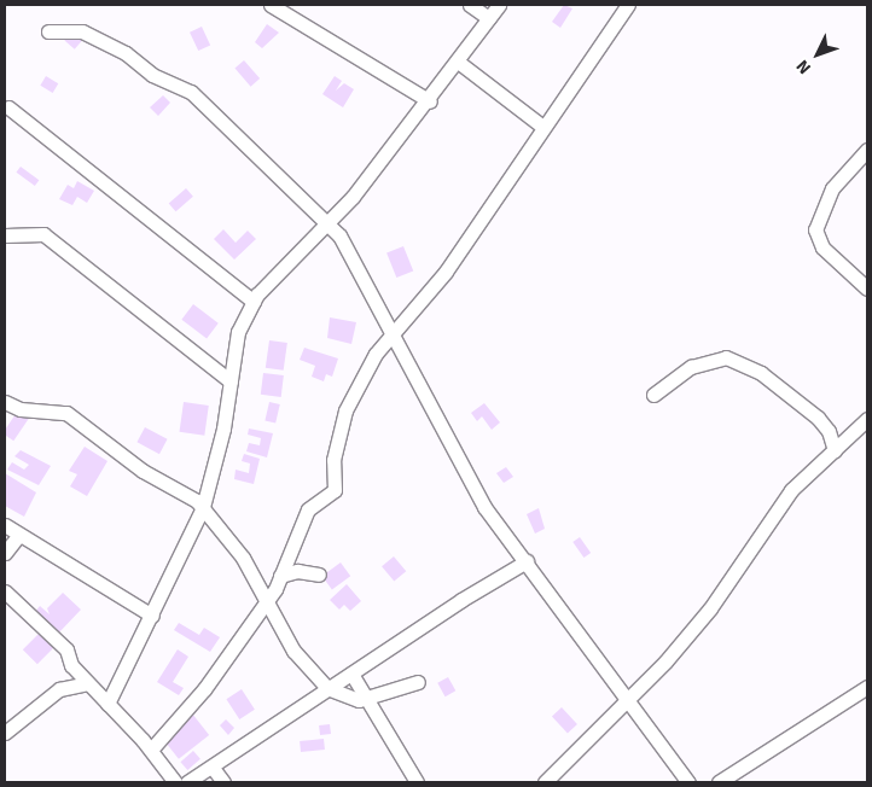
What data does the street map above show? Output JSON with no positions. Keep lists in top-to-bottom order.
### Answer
{
  "north": "bottom left"
}
